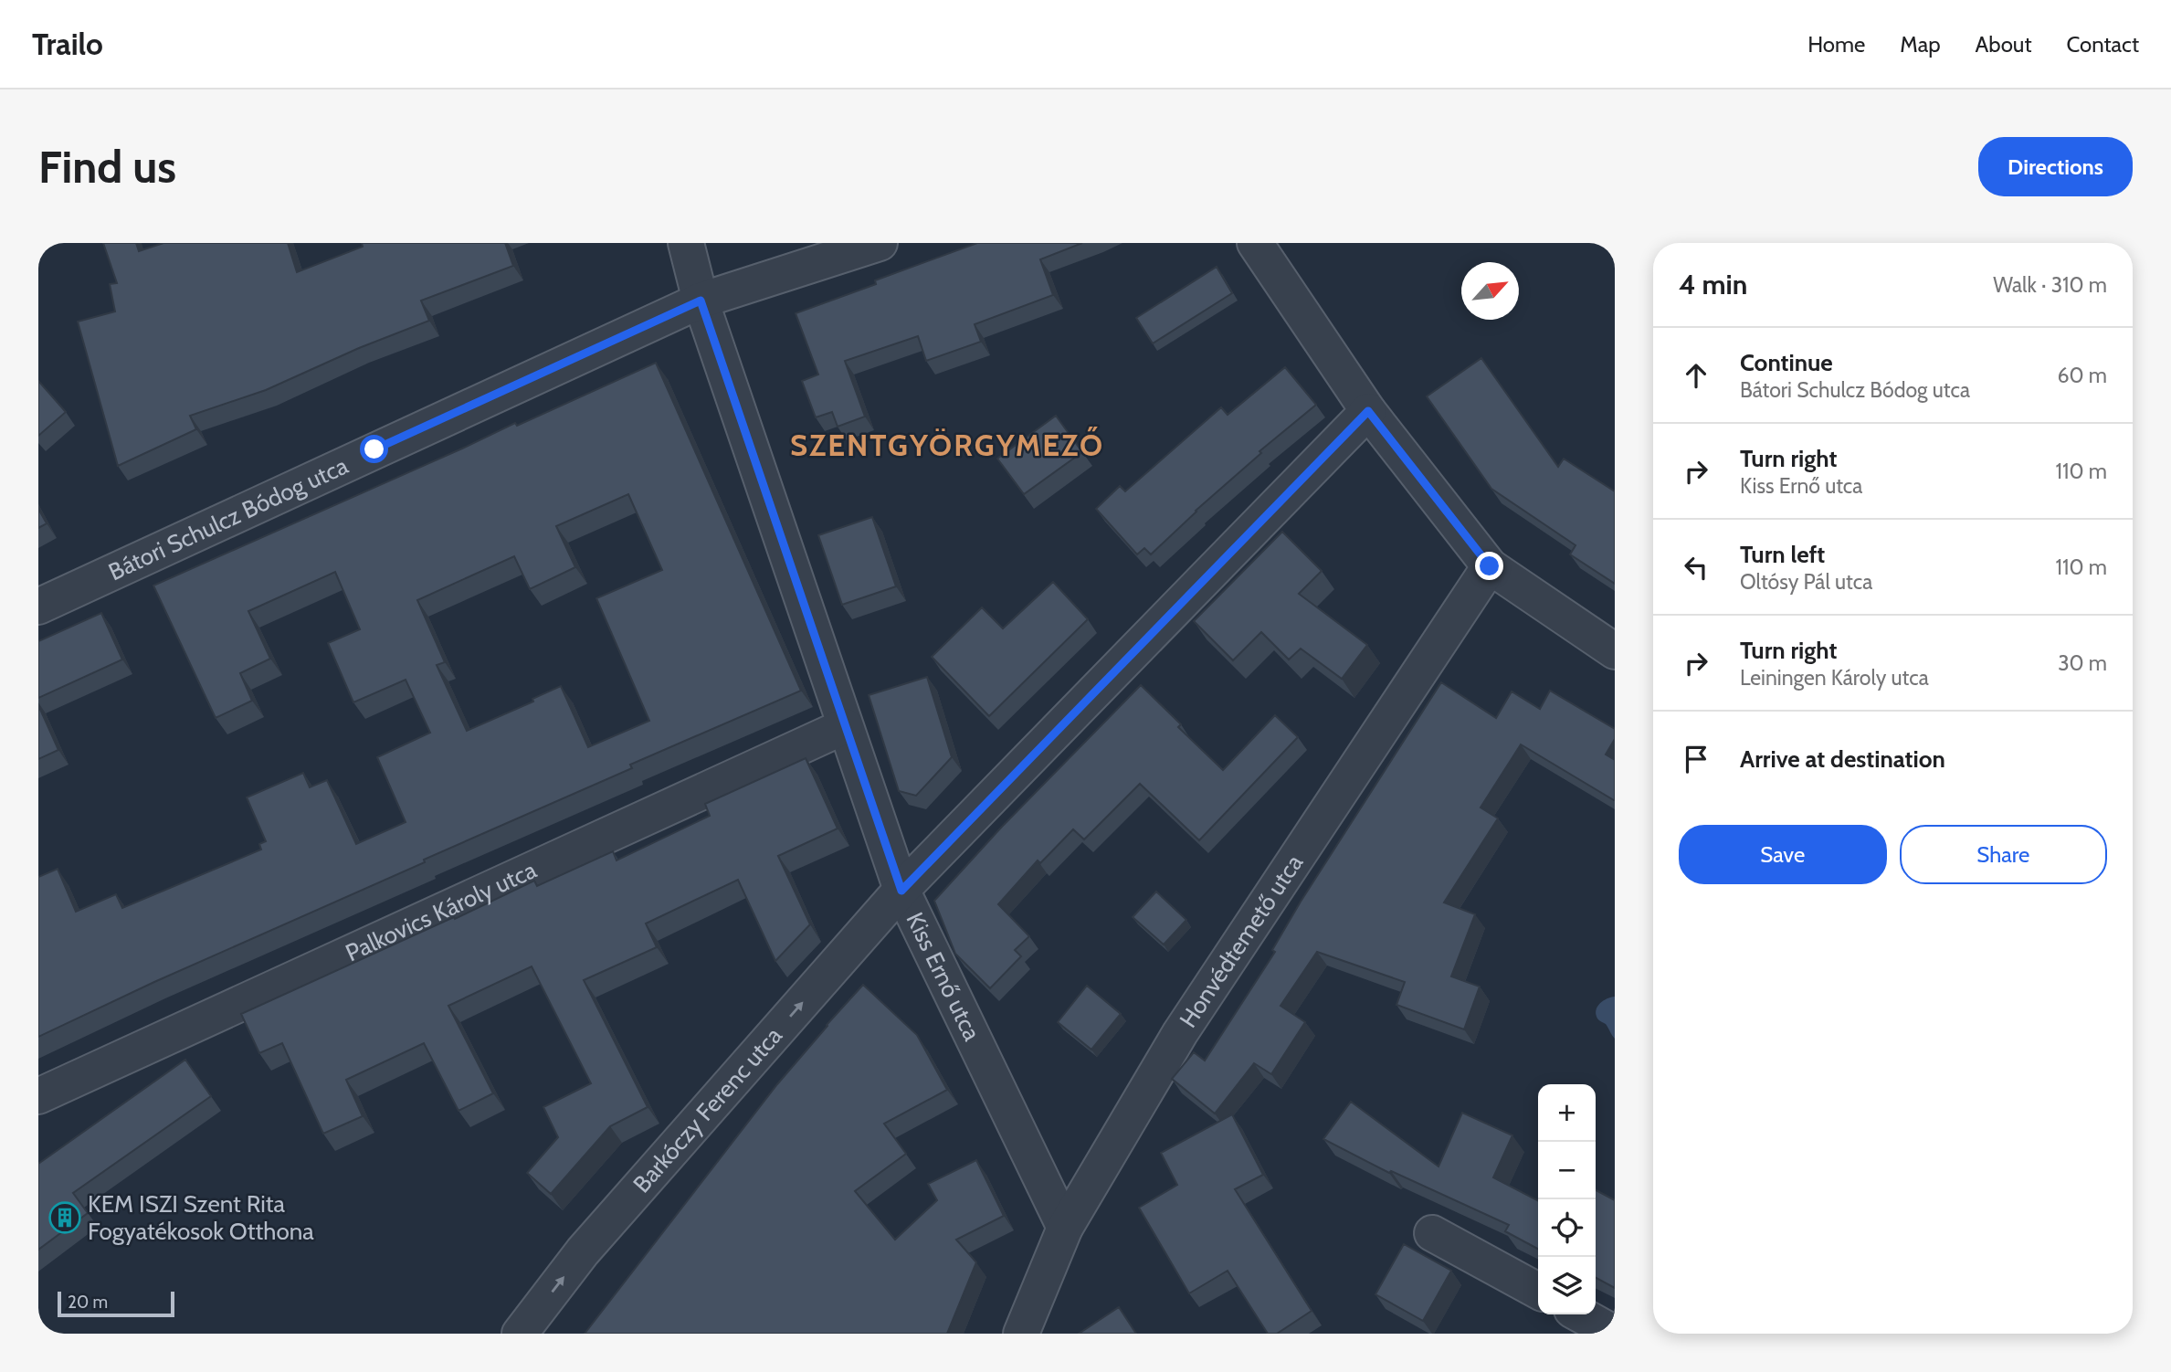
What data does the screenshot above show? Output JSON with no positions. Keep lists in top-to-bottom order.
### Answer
{
  "streets": {
    "street": [
      "Bátori Schulcz Bódog utca",
      "Palkovics Károly utca",
      "Honvédtemető utca",
      "Kiss Ernő utca",
      "Barkóczy Ferenc utca"
    ]
  },
  "crossings": [
    ["Bátori Schulcz Bódog utca", "Kiss Ernő utca"],
    ["Palkovics Károly utca", "Kiss Ernő utca"],
    ["Honvédtemető utca", "Kiss Ernő utca"],
    ["Kiss Ernő utca", "Barkóczy Ferenc utca"]
  ],
  "one_way": ["Barkóczy Ferenc utca"],
  "districts": ["SZENTGYÖRGYMEZŐ"],
  "places": {
    "building": ["KEM ISZI Szent Rita Fogyatékosok Otthona"]
  },
  "scale_bar": "20 m",
  "north": "top right",
  "page": {
    "header": "Trailo",
    "nav": [
      "Home",
      "Map",
      "About",
      "Contact"
    ],
    "buttons": [
      "Directions",
      ["Save", "Share"]
    ],
    "title": "Find us",
    "heading": ["4 min", "Walk · 310 m"],
    "list": [
      ["Continue", "Bátori Schulcz Bódog utca", "60 m"],
      ["Turn right", "Kiss Ernő utca", "110 m"],
      ["Turn left", "Oltósy Pál utca", "110 m"],
      ["Turn right", "Leiningen Károly utca", "30 m"],
      "Arrive at destination"
    ],
    "map_buttons": ["+", "−"],
    "scale": "20 m"
  }
}
